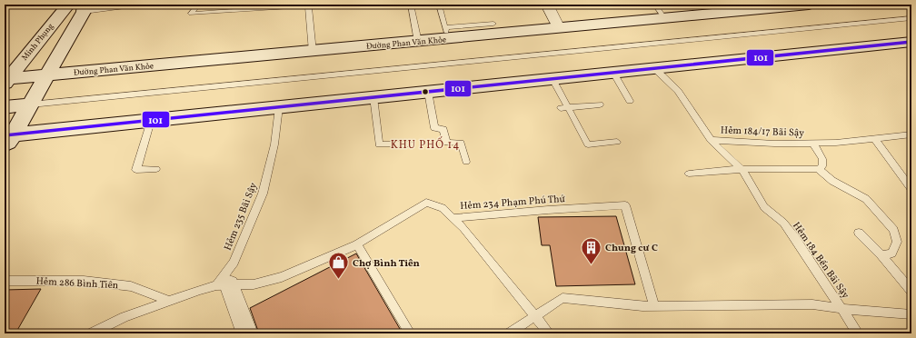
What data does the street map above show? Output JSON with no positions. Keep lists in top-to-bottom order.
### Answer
{
  "streets": {
    "street": ["Minh Phụng", "Đường Phan Văn Khỏe"],
    "lane": [
      "Hẻm 184/17 Bãi Sậy",
      "Hẻm 234 Phạm Phú Thứ",
      "Hẻm 235 Bãi Sậy",
      "Hẻm 184 Bến Bãi Sậy",
      "Hẻm 286 Bình Tiên"
    ]
  },
  "crossings": [
    ["Minh Phụng", "Đường Phan Văn Khỏe"],
    ["Hẻm 184/17 Bãi Sậy", "Hẻm 184 Bến Bãi Sậy"],
    ["Hẻm 234 Phạm Phú Thứ", "Hẻm 235 Bãi Sậy"],
    ["Hẻm 234 Phạm Phú Thứ", "Hẻm 286 Bình Tiên"]
  ],
  "districts": ["KHU PHỐ 14"],
  "places": {
    "building": ["Chung cư C"],
    "shop": ["Chợ Bình Tiên"]
  },
  "lines": ["transit line 101"]
}
